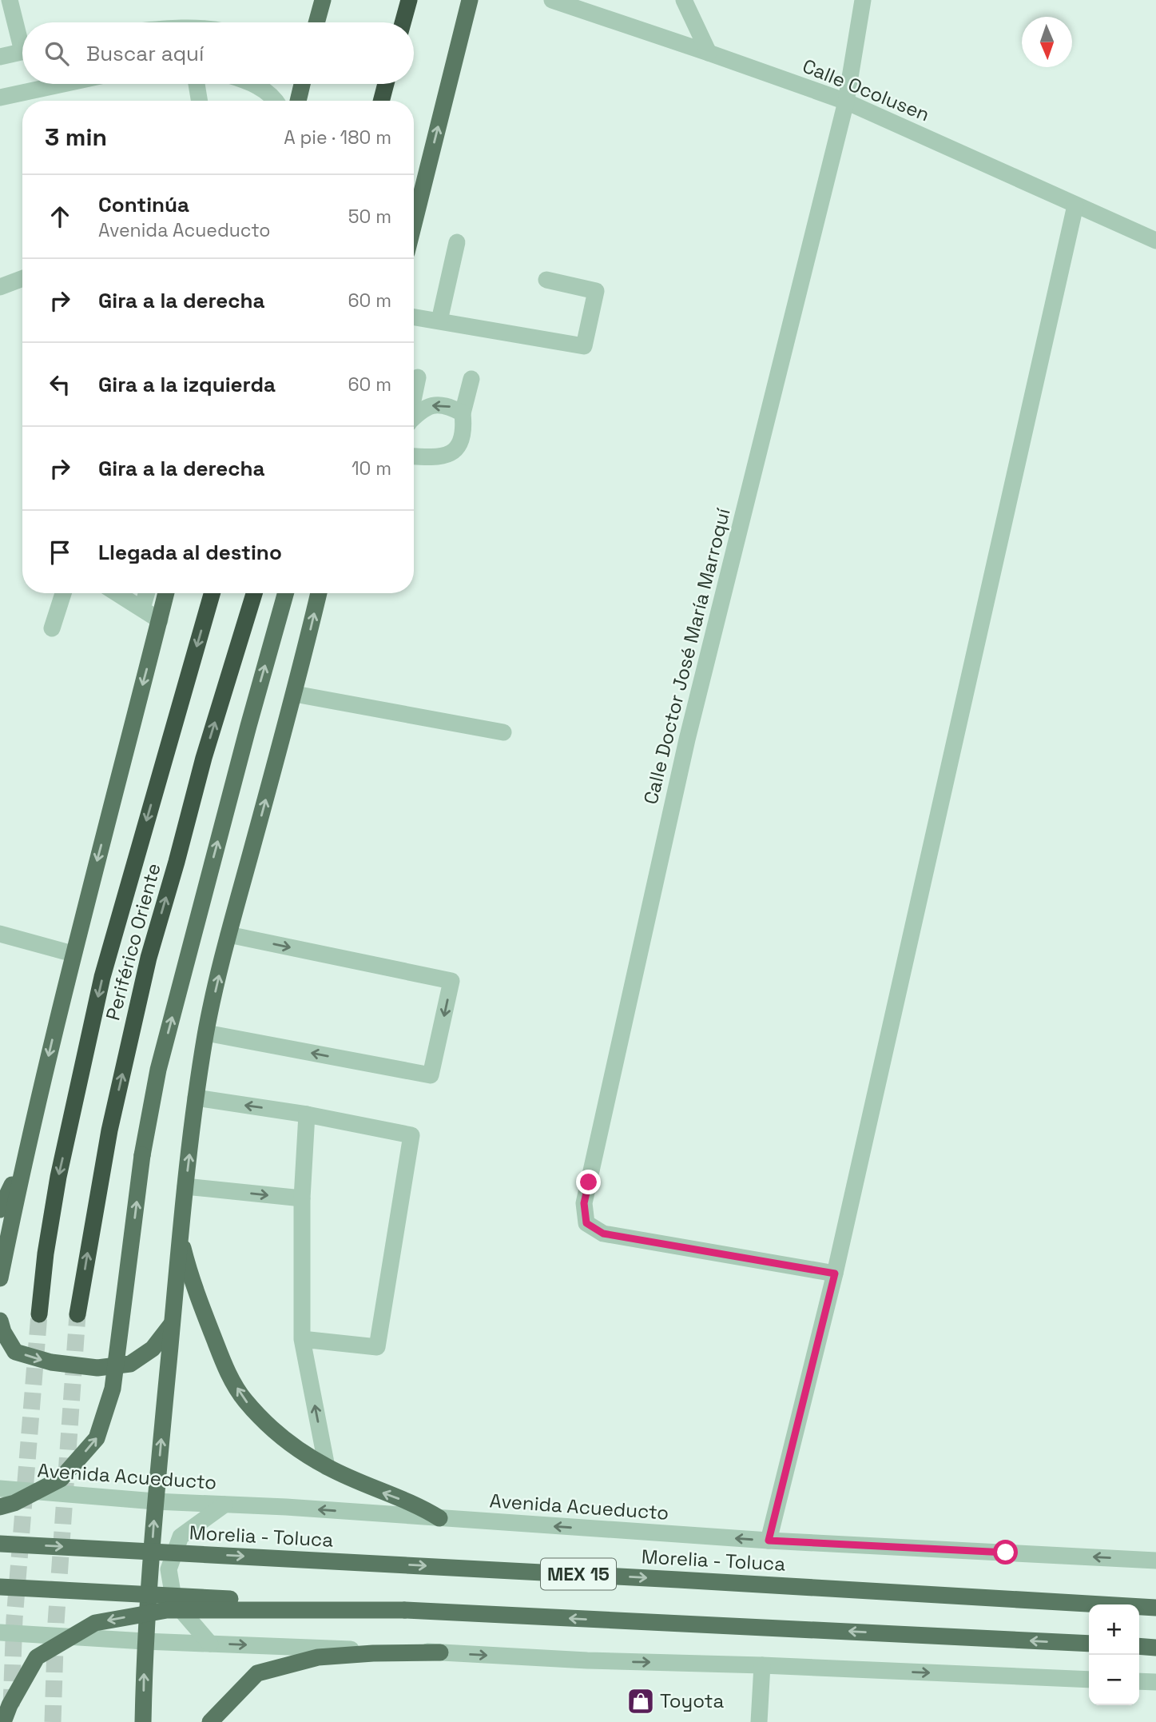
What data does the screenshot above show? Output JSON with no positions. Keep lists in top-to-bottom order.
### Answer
{
  "streets": {
    "highway": ["Periférico Oriente"],
    "main road": ["Morelia - Toluca", "MEX 15"],
    "street": ["Calle Ocolusen", "Calle Doctor José María Marroquí", "Avenida Acueducto"]
  },
  "crossings": [
    ["Calle Ocolusen", "Calle Doctor José María Marroquí"]
  ],
  "places": {
    "shop": ["Toyota"]
  },
  "north": "bottom",
  "page": {
    "search": "Buscar aquí",
    "heading": ["3 min", "A pie · 180 m"],
    "list": [
      ["Continúa", "Avenida Acueducto", "50 m"],
      ["Gira a la derecha", "60 m"],
      ["Gira a la izquierda", "60 m"],
      ["Gira a la derecha", "10 m"],
      "Llegada al destino"
    ],
    "map_buttons": ["+", "−"]
  }
}
